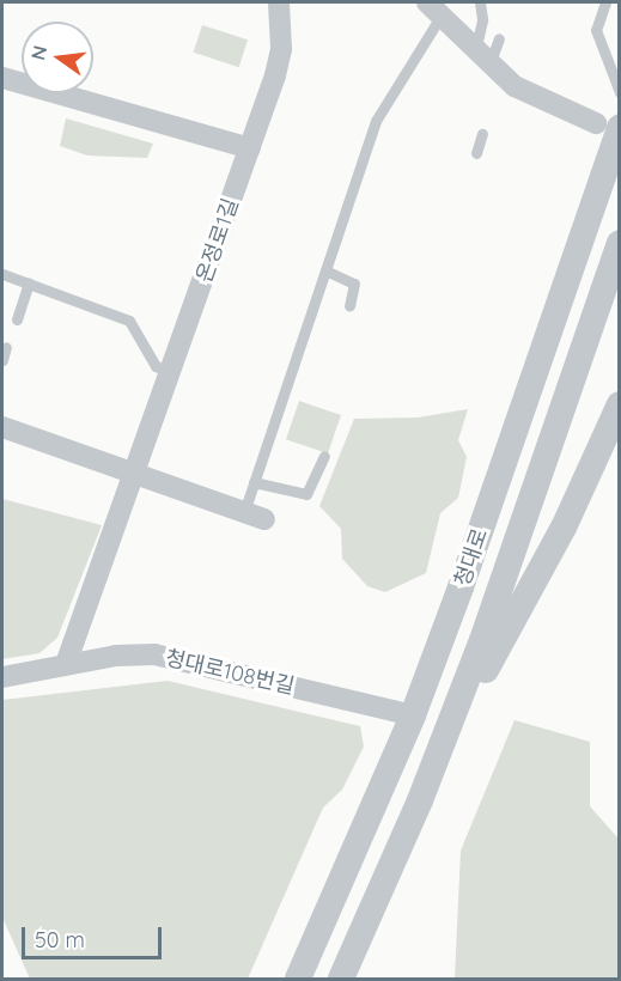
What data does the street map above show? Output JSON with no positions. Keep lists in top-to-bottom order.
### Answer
{
  "streets": {
    "street": ["온정로1길", "청대로", "청대로108번길"]
  },
  "crossings": [
    ["온정로1길", "청대로108번길"],
    ["청대로", "청대로108번길"]
  ],
  "scale_bar": "50 m",
  "north": "left"
}
